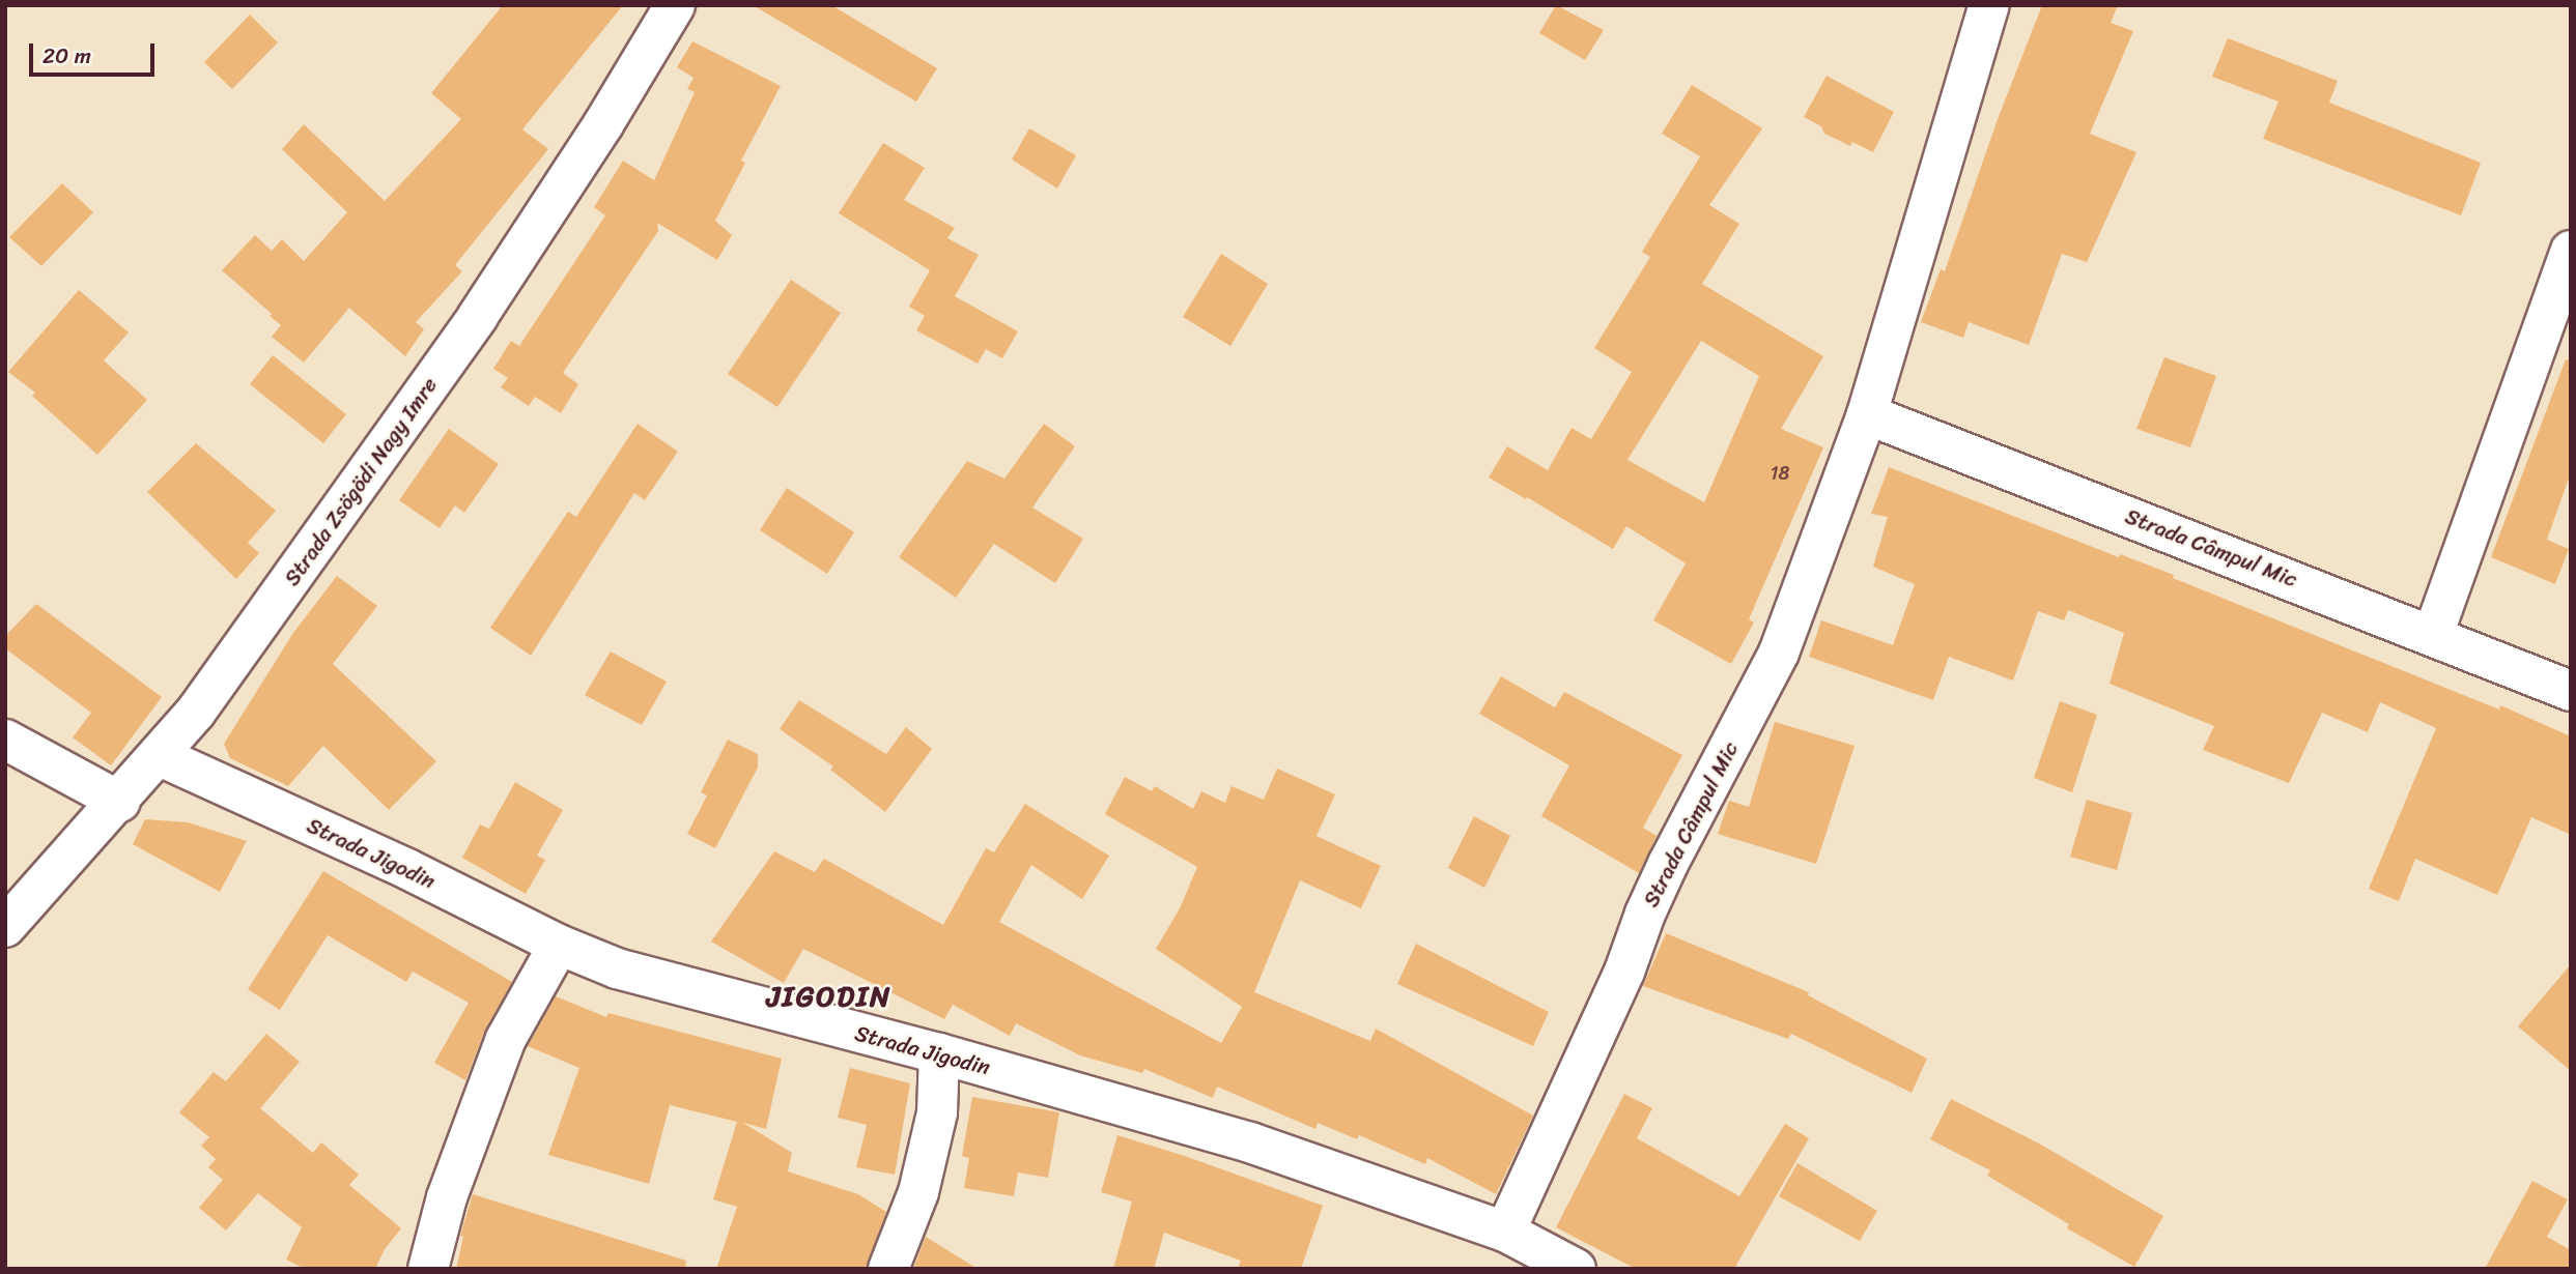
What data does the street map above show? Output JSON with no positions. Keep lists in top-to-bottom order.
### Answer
{
  "streets": {
    "street": ["Strada Zsögödi Nagy Imre", "Strada Câmpul Mic", "Strada Jigodin"]
  },
  "crossings": [
    ["Strada Zsögödi Nagy Imre", "Strada Jigodin"],
    ["Strada Câmpul Mic", "Strada Jigodin"]
  ],
  "districts": ["JIGODIN"],
  "house_numbers": ["18"],
  "scale_bar": "20 m"
}
